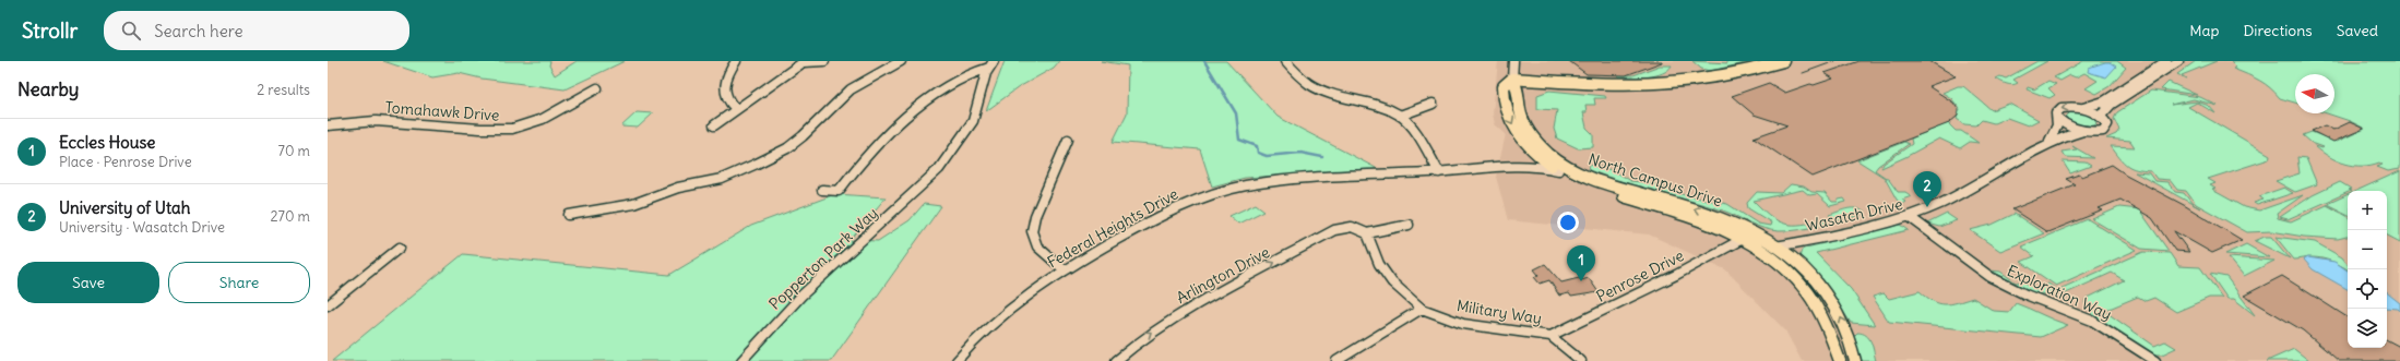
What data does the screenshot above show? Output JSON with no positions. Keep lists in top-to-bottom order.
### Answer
{
  "streets": {
    "main road": ["North Campus Drive"],
    "street": [
      "Tomahawk Drive",
      "Wasatch Drive",
      "Federal Heights Drive",
      "Popperton Park Way",
      "Arlington Drive",
      "Penrose Drive",
      "Exploration Way",
      "Military Way"
    ]
  },
  "crossings": [
    ["North Campus Drive", "Wasatch Drive"],
    ["North Campus Drive", "Federal Heights Drive"],
    ["North Campus Drive", "Penrose Drive"],
    ["Wasatch Drive", "Exploration Way"],
    ["Arlington Drive", "Military Way"],
    ["Penrose Drive", "Military Way"]
  ],
  "one_way": ["Arlington Drive"],
  "north": "left",
  "page": {
    "header": "Strollr",
    "search": "Search here",
    "nav": ["Map", "Directions", "Saved"],
    "heading": ["Nearby", "2 results"],
    "list": [
      {
        "mark": "1",
        "name": "Eccles House",
        "note": "Place · Penrose Drive",
        "value": "70 m"
      },
      {
        "mark": "2",
        "name": "University of Utah",
        "note": "University · Wasatch Drive",
        "value": "270 m"
      }
    ],
    "pins": ["2", "1"],
    "map_buttons": ["+", "−"],
    "buttons": ["Save", "Share"]
  }
}
